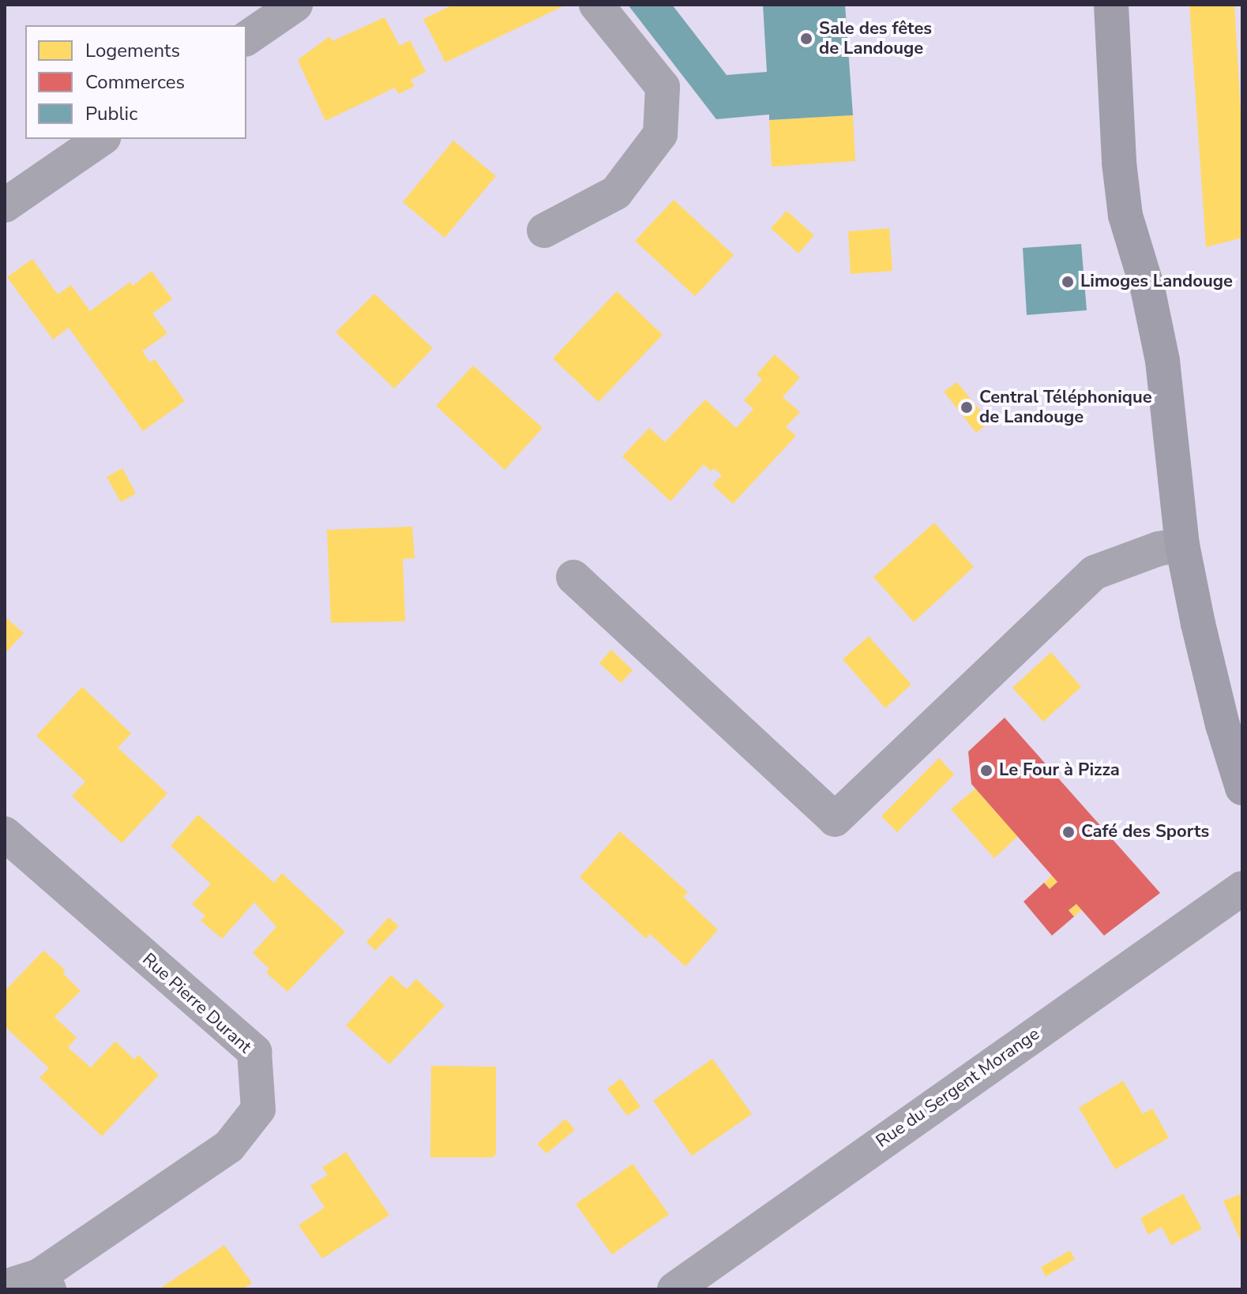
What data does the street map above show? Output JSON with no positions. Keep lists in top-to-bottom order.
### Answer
{
  "streets": {
    "street": ["Rue Pierre Durant", "Rue du Sergent Morange"]
  },
  "places": [
    "Sale des fêtes de Landouge",
    "Limoges Landouge",
    "Central Téléphonique de Landouge",
    "Le Four à Pizza",
    "Café des Sports"
  ],
  "legend": ["Logements", "Commerces", "Public"]
}
